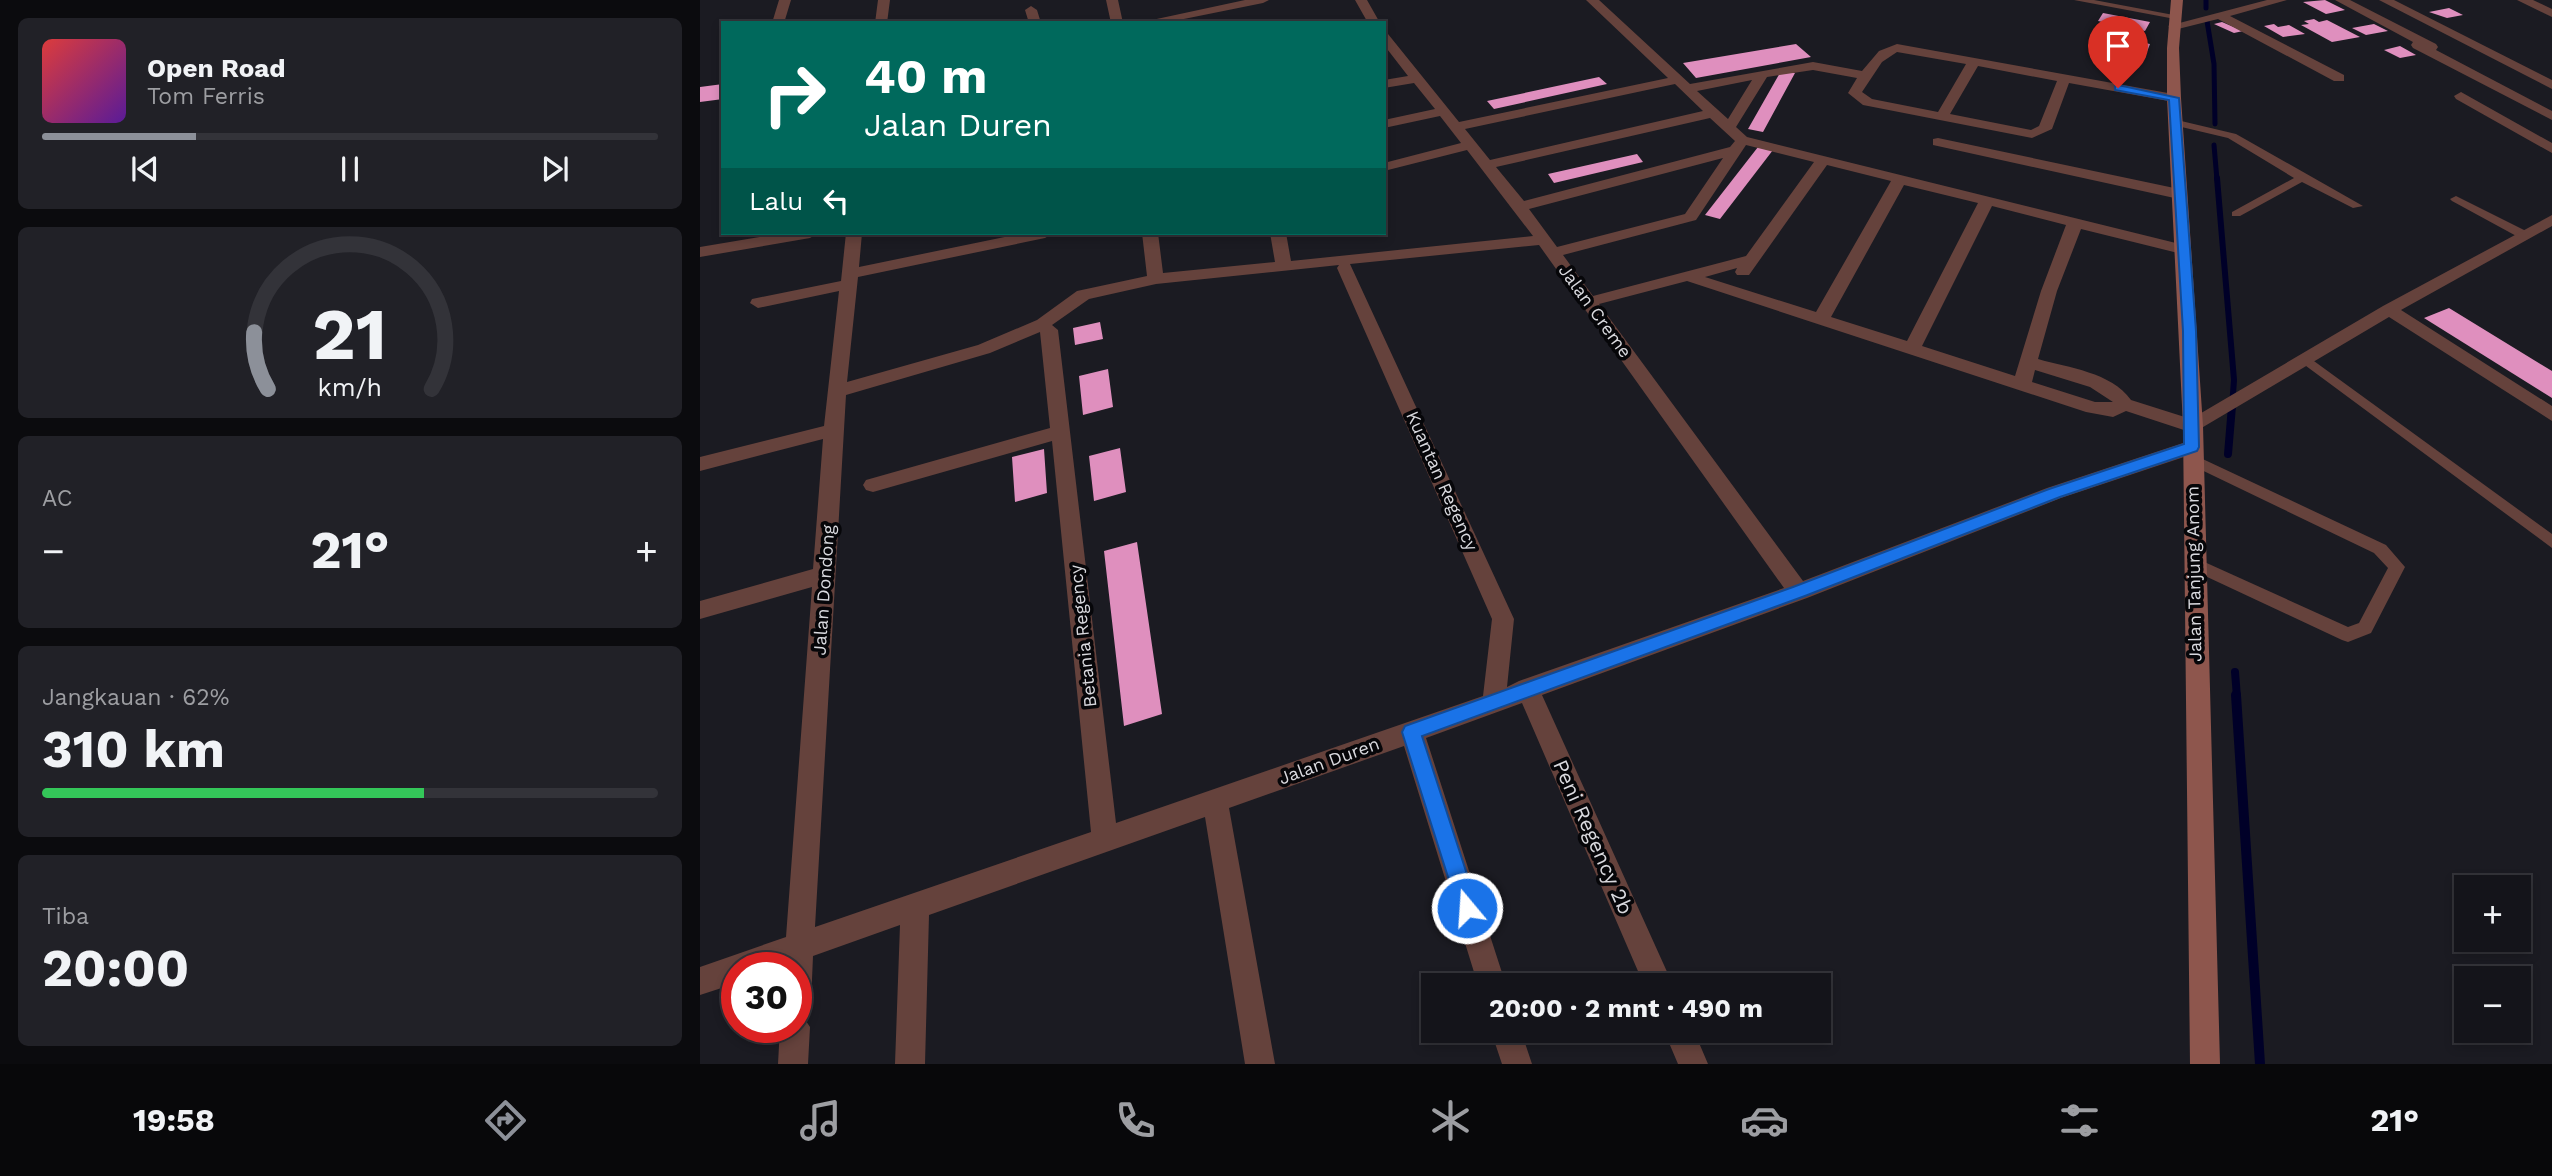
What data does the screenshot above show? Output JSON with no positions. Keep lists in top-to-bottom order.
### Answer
{
  "streets": {
    "main road": ["Jalan Tanjung Anom"],
    "street": [
      "Jalan Creme",
      "Kuantan Regency",
      "Jalan Dondong",
      "Betania Regency",
      "Jalan Duren",
      "Peni Regency 2b"
    ]
  },
  "crossings": [
    ["Jalan Creme", "Jalan Duren"],
    ["Kuantan Regency", "Jalan Duren"],
    ["Jalan Tanjung Anom", "Jalan Duren"],
    ["Jalan Dondong", "Jalan Duren"],
    ["Betania Regency", "Jalan Duren"],
    ["Jalan Duren", "Peni Regency 2b"]
  ],
  "page": {
    "turn": ["40 m", "Jalan Duren"],
    "song": ["Open Road", "Tom Ferris"],
    "then": "Lalu",
    "tile": [
      "AC",
      ["Jangkauan · 62%", "310 km"],
      ["Tiba", "20:00"]
    ],
    "heat": ["−", "21°", "+"],
    "map_buttons": ["+", "−"],
    "limit": "30",
    "trip": "20:00 · 2 mnt · 490 m",
    "tabs": ["19:58", "21°"],
    "gauge": ["21", "km/h"]
  }
}
